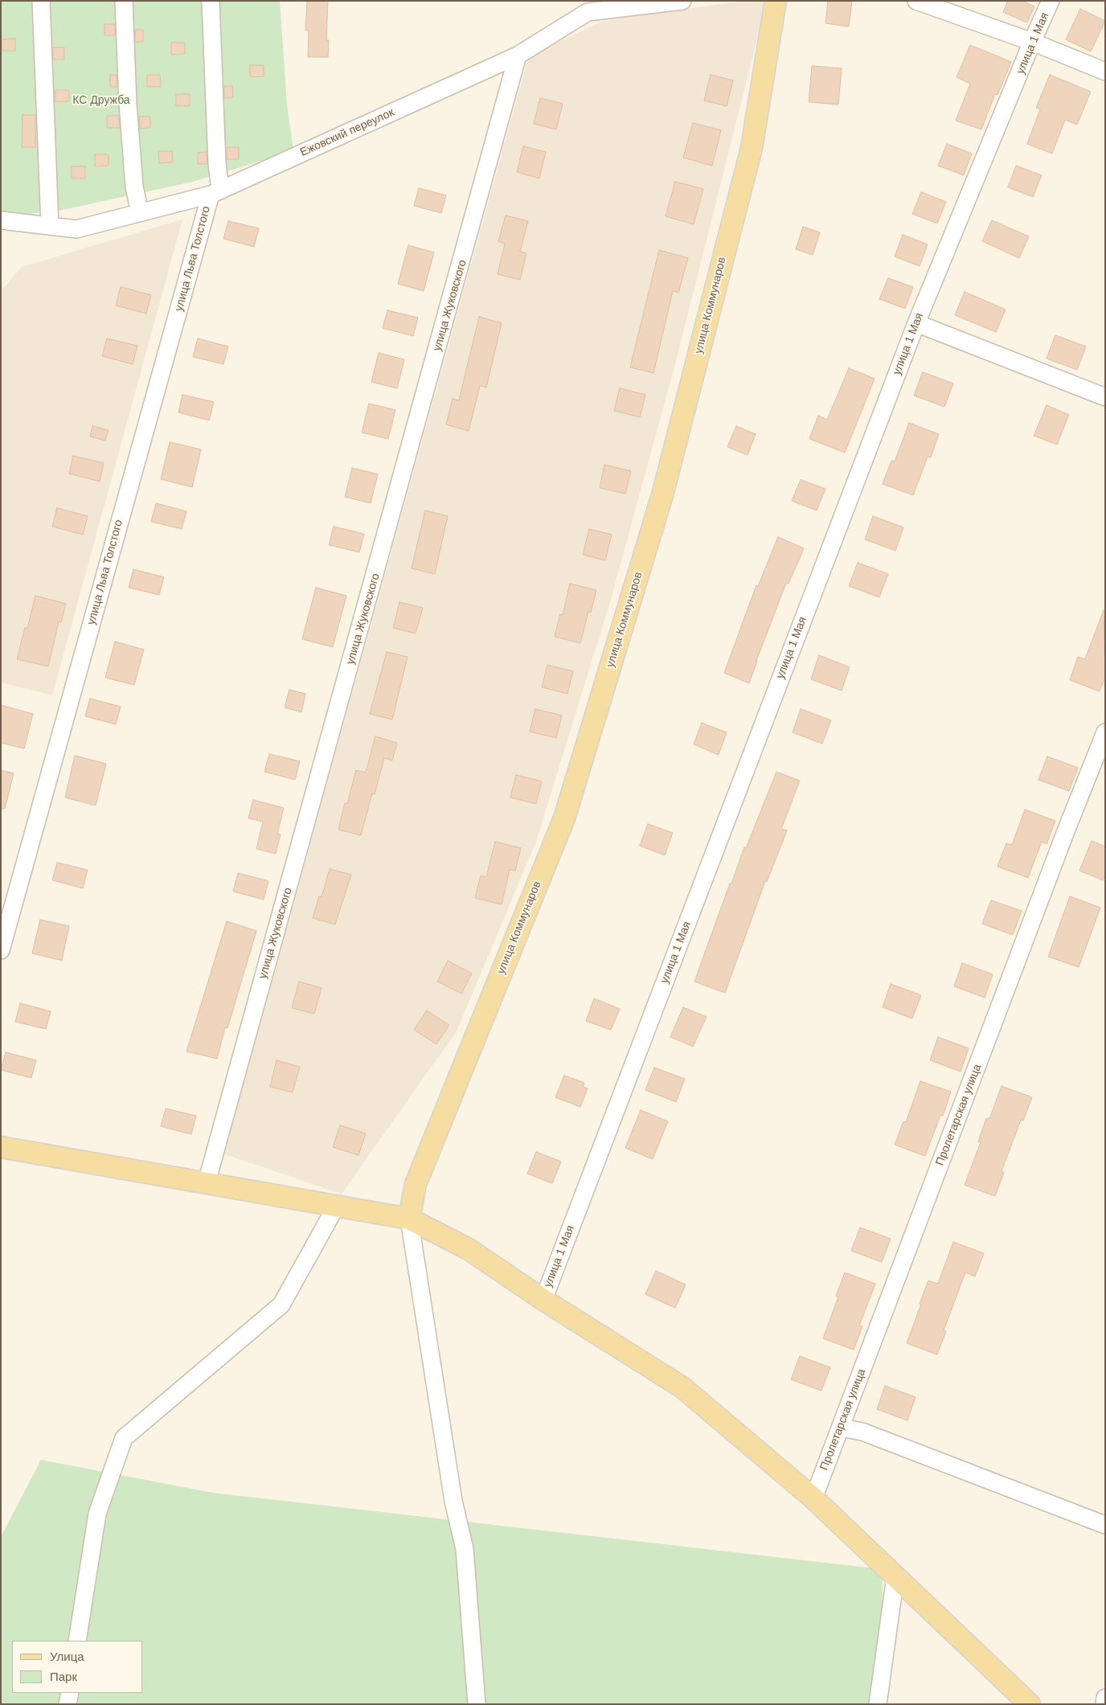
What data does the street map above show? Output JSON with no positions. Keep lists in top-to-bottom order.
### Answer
{
  "streets": {
    "main road": ["улица Коммунаров"],
    "street": [
      "улица 1 Мая",
      "Ежовский переулок",
      "улица Льва Толстого",
      "улица Жуковского",
      "Пролетарская улица"
    ]
  },
  "crossings": [
    ["Ежовский переулок", "улица Льва Толстого"],
    ["Ежовский переулок", "улица Жуковского"]
  ],
  "parks": ["КС Дружба"],
  "legend": ["Улица", "Парк"]
}
